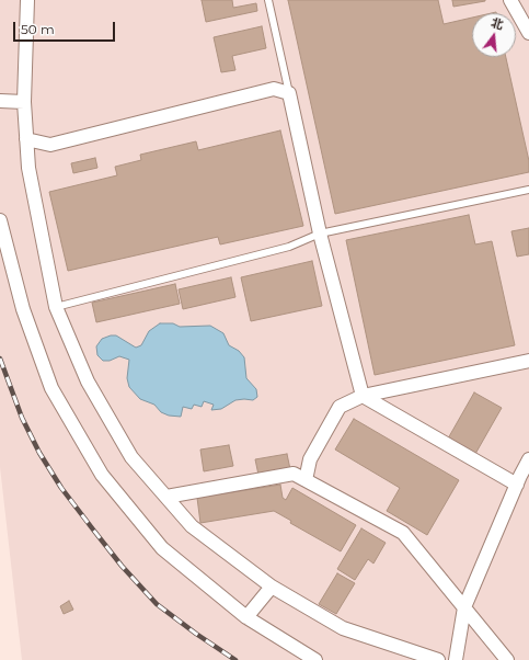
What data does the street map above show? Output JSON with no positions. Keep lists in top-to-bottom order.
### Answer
{
  "scale_bar": "50 m",
  "north": "top"
}
